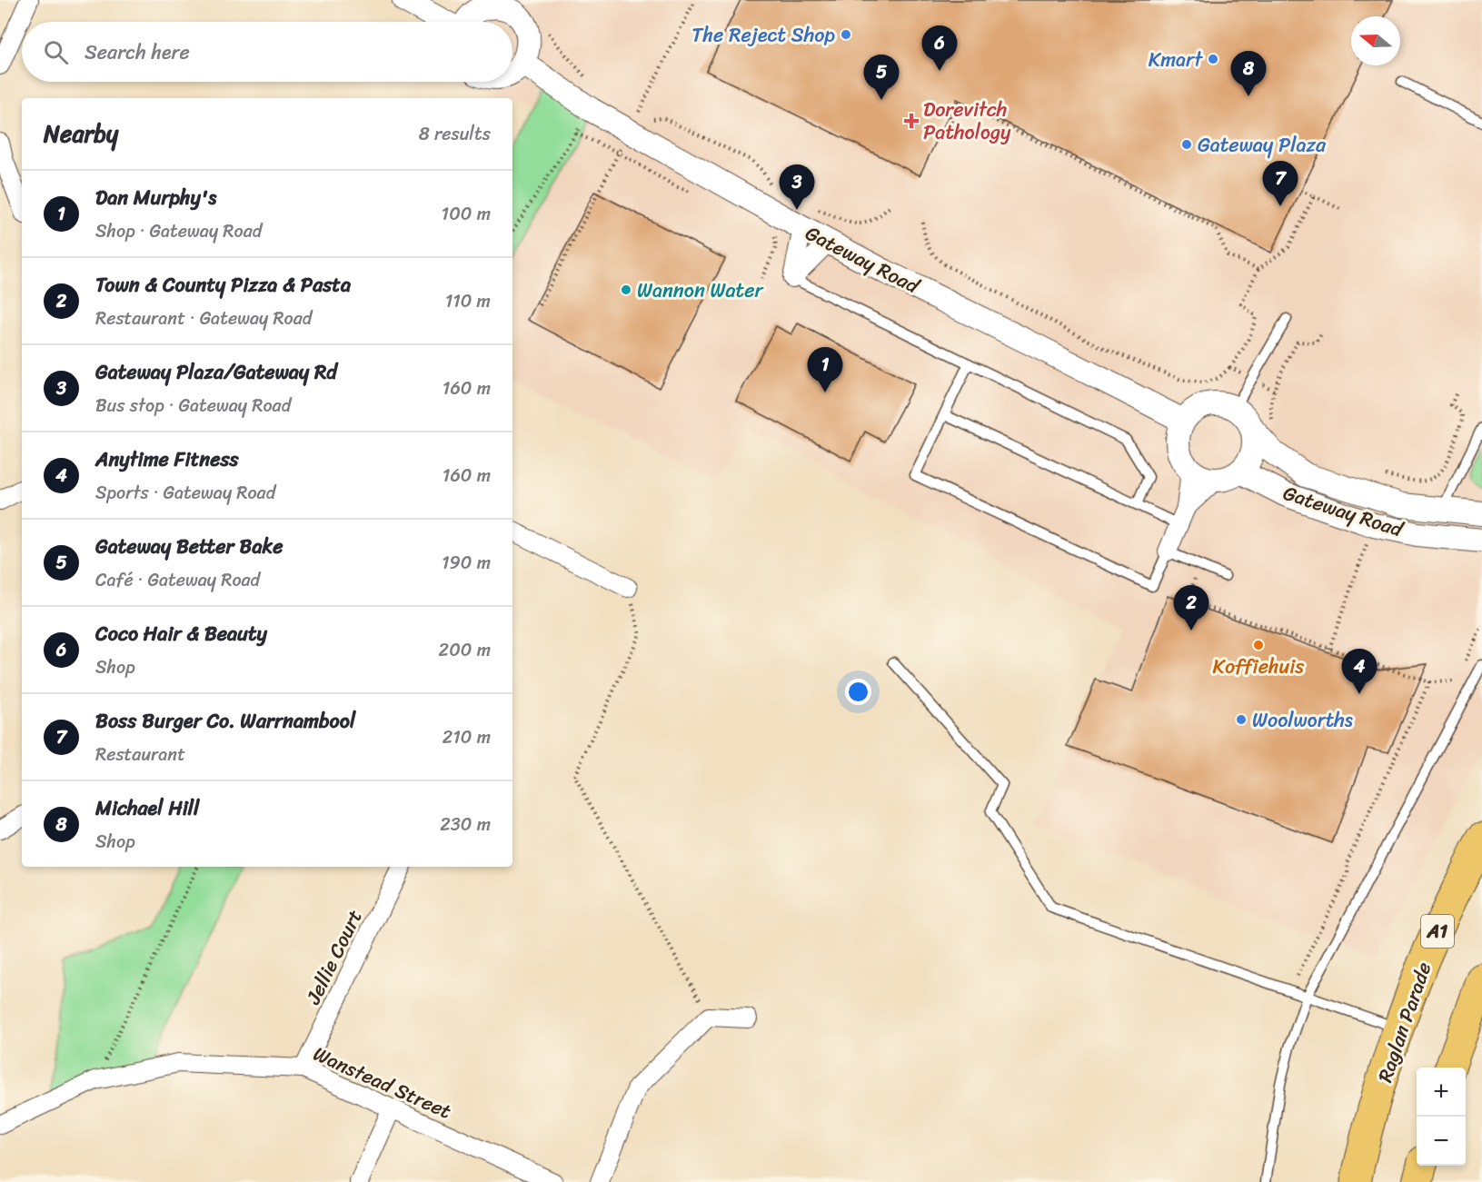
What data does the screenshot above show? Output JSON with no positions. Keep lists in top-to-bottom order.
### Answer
{
  "streets": {
    "highway": ["A1", "Raglan Parade"],
    "street": ["Gateway Road", "Jellie Court", "Wanstead Street"]
  },
  "crossings": [
    ["Jellie Court", "Wanstead Street"]
  ],
  "places": {
    "other": [
      "The Reject Shop",
      "Kmart",
      "Gateway Plaza",
      "Wannon Water",
      "Koffiehuis",
      "Woolworths"
    ],
    "health": ["Dorevitch Pathology"]
  },
  "north": "left",
  "page": {
    "search": "Search here",
    "pins": [
      "6",
      "8",
      "5",
      "7",
      "3",
      "1",
      "2",
      "4"
    ],
    "heading": ["Nearby", "8 results"],
    "list": [
      {
        "mark": "1",
        "name": "Dan Murphy's",
        "note": "Shop · Gateway Road",
        "value": "100 m"
      },
      {
        "mark": "2",
        "name": "Town & County Pizza & Pasta",
        "note": "Restaurant · Gateway Road",
        "value": "110 m"
      },
      {
        "mark": "3",
        "name": "Gateway Plaza/Gateway Rd",
        "note": "Bus stop · Gateway Road",
        "value": "160 m"
      },
      {
        "mark": "4",
        "name": "Anytime Fitness",
        "note": "Sports · Gateway Road",
        "value": "160 m"
      },
      {
        "mark": "5",
        "name": "Gateway Better Bake",
        "note": "Café · Gateway Road",
        "value": "190 m"
      },
      {
        "mark": "6",
        "name": "Coco Hair & Beauty",
        "note": "Shop",
        "value": "200 m"
      },
      {
        "mark": "7",
        "name": "Boss Burger Co. Warrnambool",
        "note": "Restaurant",
        "value": "210 m"
      },
      {
        "mark": "8",
        "name": "Michael Hill",
        "note": "Shop",
        "value": "230 m"
      }
    ],
    "map_buttons": ["+", "−"]
  }
}
